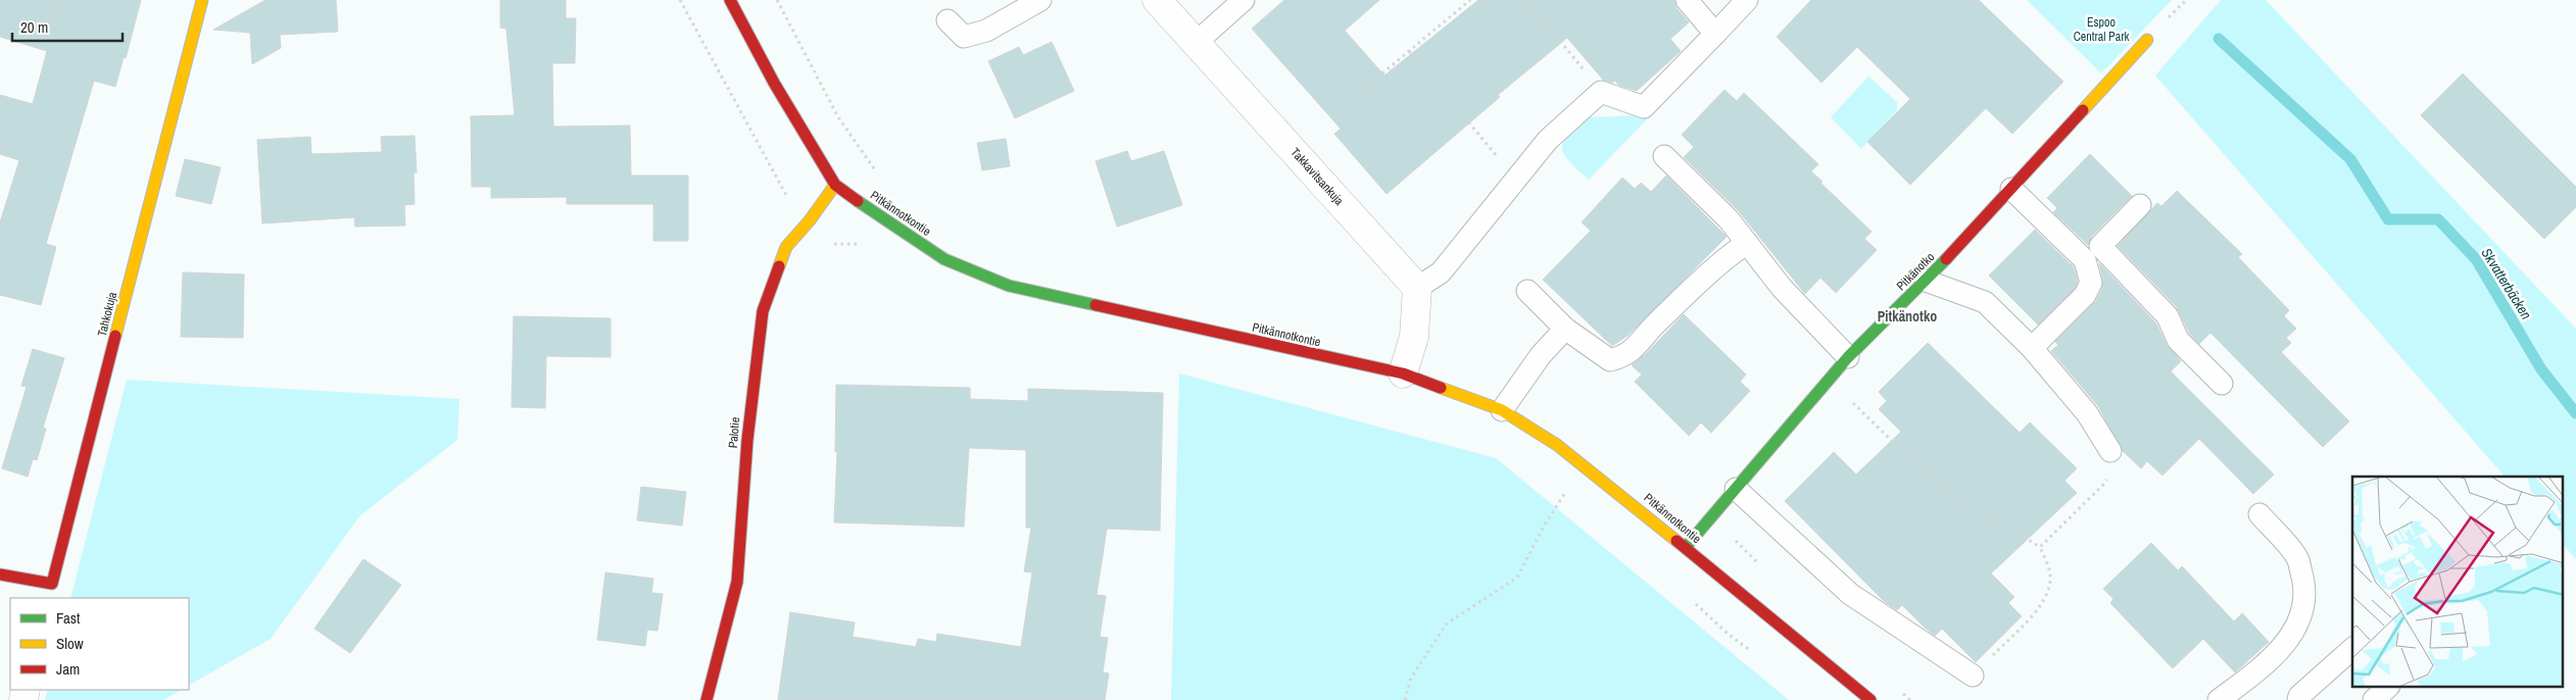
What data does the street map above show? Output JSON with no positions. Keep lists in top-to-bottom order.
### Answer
{
  "streets": {
    "street": [
      "Takkavitsankuja",
      "Pitkännotkontie",
      "Pitkänotko",
      "Tahkokuja",
      "Palotie"
    ]
  },
  "crossings": [
    ["Pitkännotkontie", "Pitkänotko"],
    ["Pitkännotkontie", "Palotie"]
  ],
  "districts": ["Pitkänotko"],
  "water": ["Skvatterbäcken"],
  "parks": ["Espoo Central Park"],
  "legend": ["Fast", "Slow", "Jam"],
  "scale_bar": "20 m"
}
